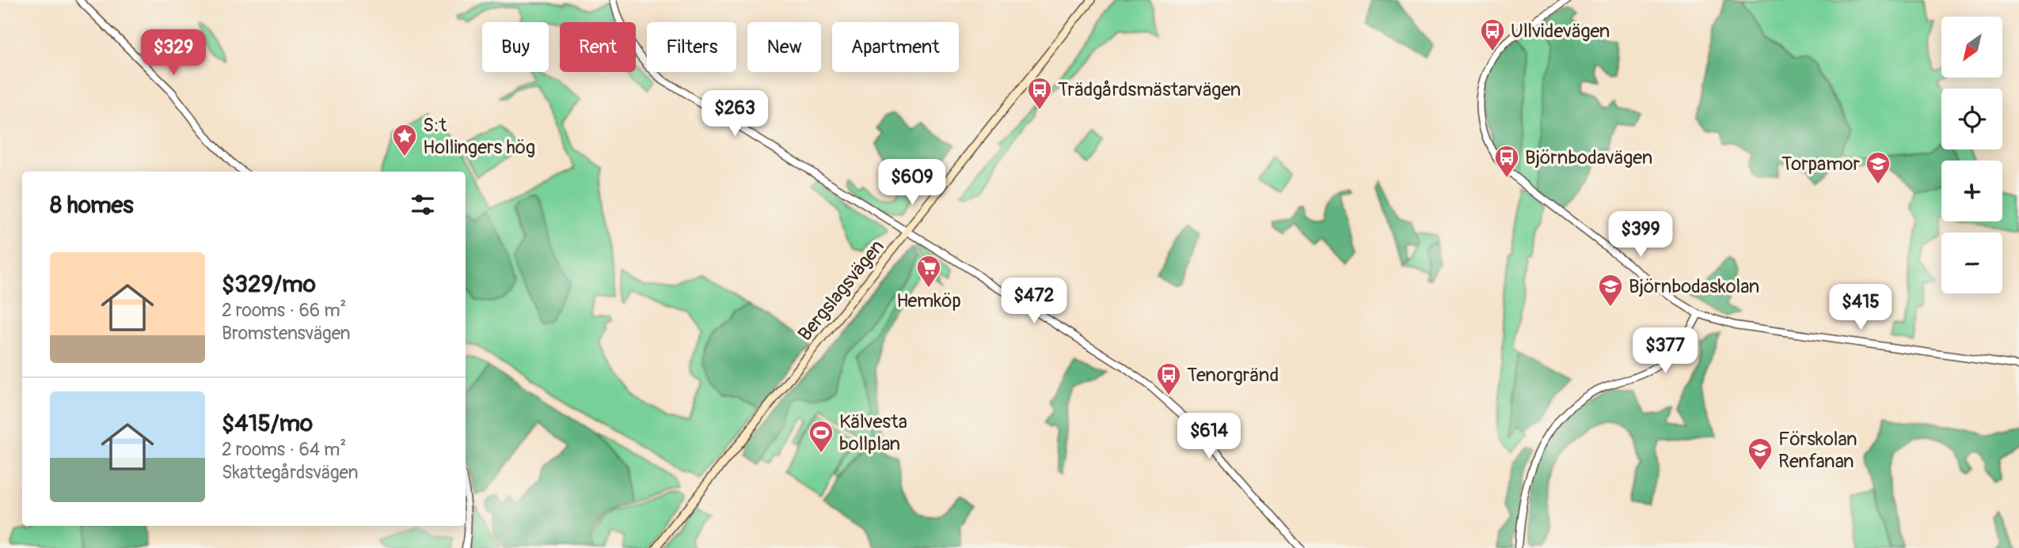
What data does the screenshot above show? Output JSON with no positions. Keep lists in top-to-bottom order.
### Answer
{
  "streets": {
    "main road": ["Bergslagsvägen"]
  },
  "places": {
    "bus stop": [
      "Ullvidevägen",
      "Trädgårdsmästarvägen",
      "Björnbodavägen",
      "Tenorgränd"
    ],
    "place": ["S:t Hollingers hög"],
    "school or university": ["Torpamor", "Björnbodaskolan", "Förskolan Renfanan"],
    "supermarket": ["Hemköp"],
    "sports": ["Kälvesta bollplan"]
  },
  "north": "bottom left",
  "page": {
    "map_buttons": ["+", "−"],
    "chip": [
      "Buy",
      "Rent",
      "Filters",
      "New",
      "Apartment"
    ],
    "price": [
      "$329",
      "$263",
      "$609",
      "$399",
      "$472",
      "$415",
      "$377",
      "$614"
    ],
    "heading": "8 homes",
    "list": [
      {
        "name": "$329/mo",
        "note": "2 rooms · 66 m² · Bromstensvägen"
      },
      {
        "name": "$415/mo",
        "note": "2 rooms · 64 m² · Skattegårdsvägen"
      }
    ]
  }
}
